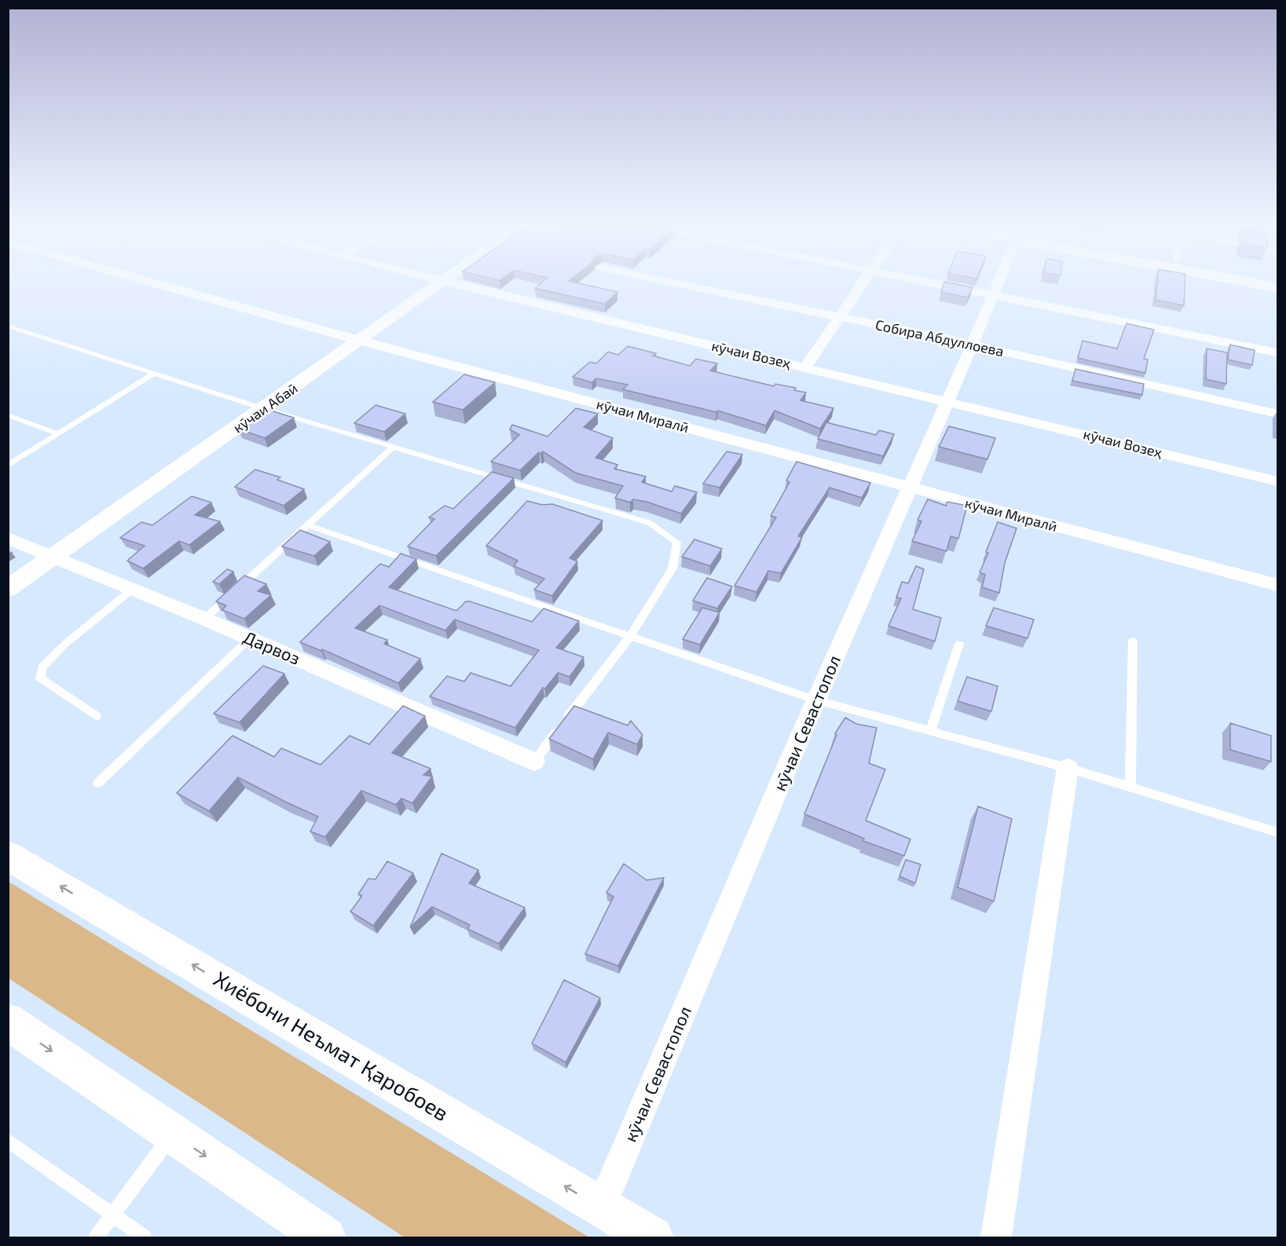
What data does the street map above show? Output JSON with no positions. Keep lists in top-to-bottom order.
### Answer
{
  "streets": {
    "main road": ["Хиёбони Неъмат Қаробоев"],
    "street": [
      "Собира Абдуллоева",
      "кӯчаи Возеҳ",
      "кӯчаи Абаӣ",
      "кӯчаи Миралӣ",
      "Дарвоз",
      "кӯчаи Севастопол"
    ]
  },
  "crossings": [
    ["Собира Абдуллоева", "кӯчаи Севастопол"],
    ["кӯчаи Возеҳ", "кӯчаи Севастопол"],
    ["кӯчаи Абаӣ", "кӯчаи Миралӣ"],
    ["кӯчаи Абаӣ", "Дарвоз"],
    ["кӯчаи Миралӣ", "кӯчаи Севастопол"],
    ["кӯчаи Севастопол", "Хиёбони Неъмат Қаробоев"]
  ]
}
